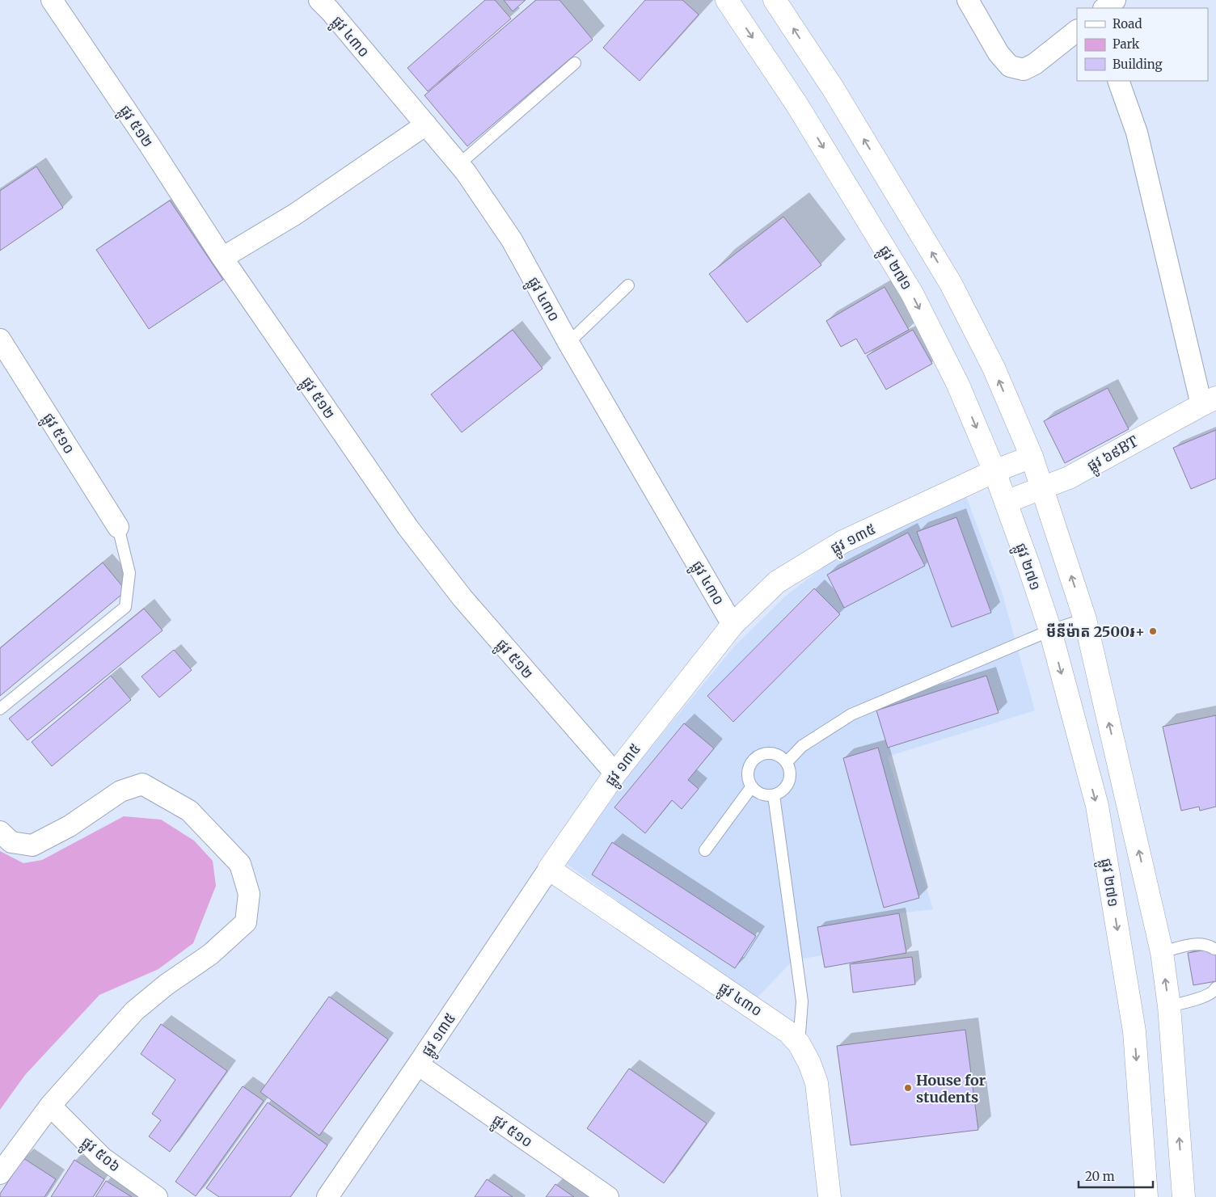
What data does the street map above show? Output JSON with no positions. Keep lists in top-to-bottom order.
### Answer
{
  "streets": {
    "main road": [
      "ផ្លូវ ៤៣០",
      "ផ្លូវ ២៧១",
      "ផ្លូវ ៦៩BT",
      "ផ្លូវ ១៣៥"
    ],
    "street": ["ផ្លូវ ៥១២", "ផ្លូវ ៥១០", "ផ្លូវ ៥០៦"]
  },
  "crossings": [
    ["ផ្លូវ ៤៣០", "ផ្លូវ ១៣៥"],
    ["ផ្លូវ ៥១២", "ផ្លូវ ១៣៥"],
    ["ផ្លូវ ២៧១", "ផ្លូវ ៦៩BT"],
    ["ផ្លូវ ២៧១", "ផ្លូវ ១៣៥"],
    ["ផ្លូវ ៥១០", "ផ្លូវ ១៣៥"]
  ],
  "places": ["មីនីម៉ាត 2500៛+", "House for students"],
  "legend": ["Road", "Park", "Building"],
  "scale_bar": "20 m"
}
